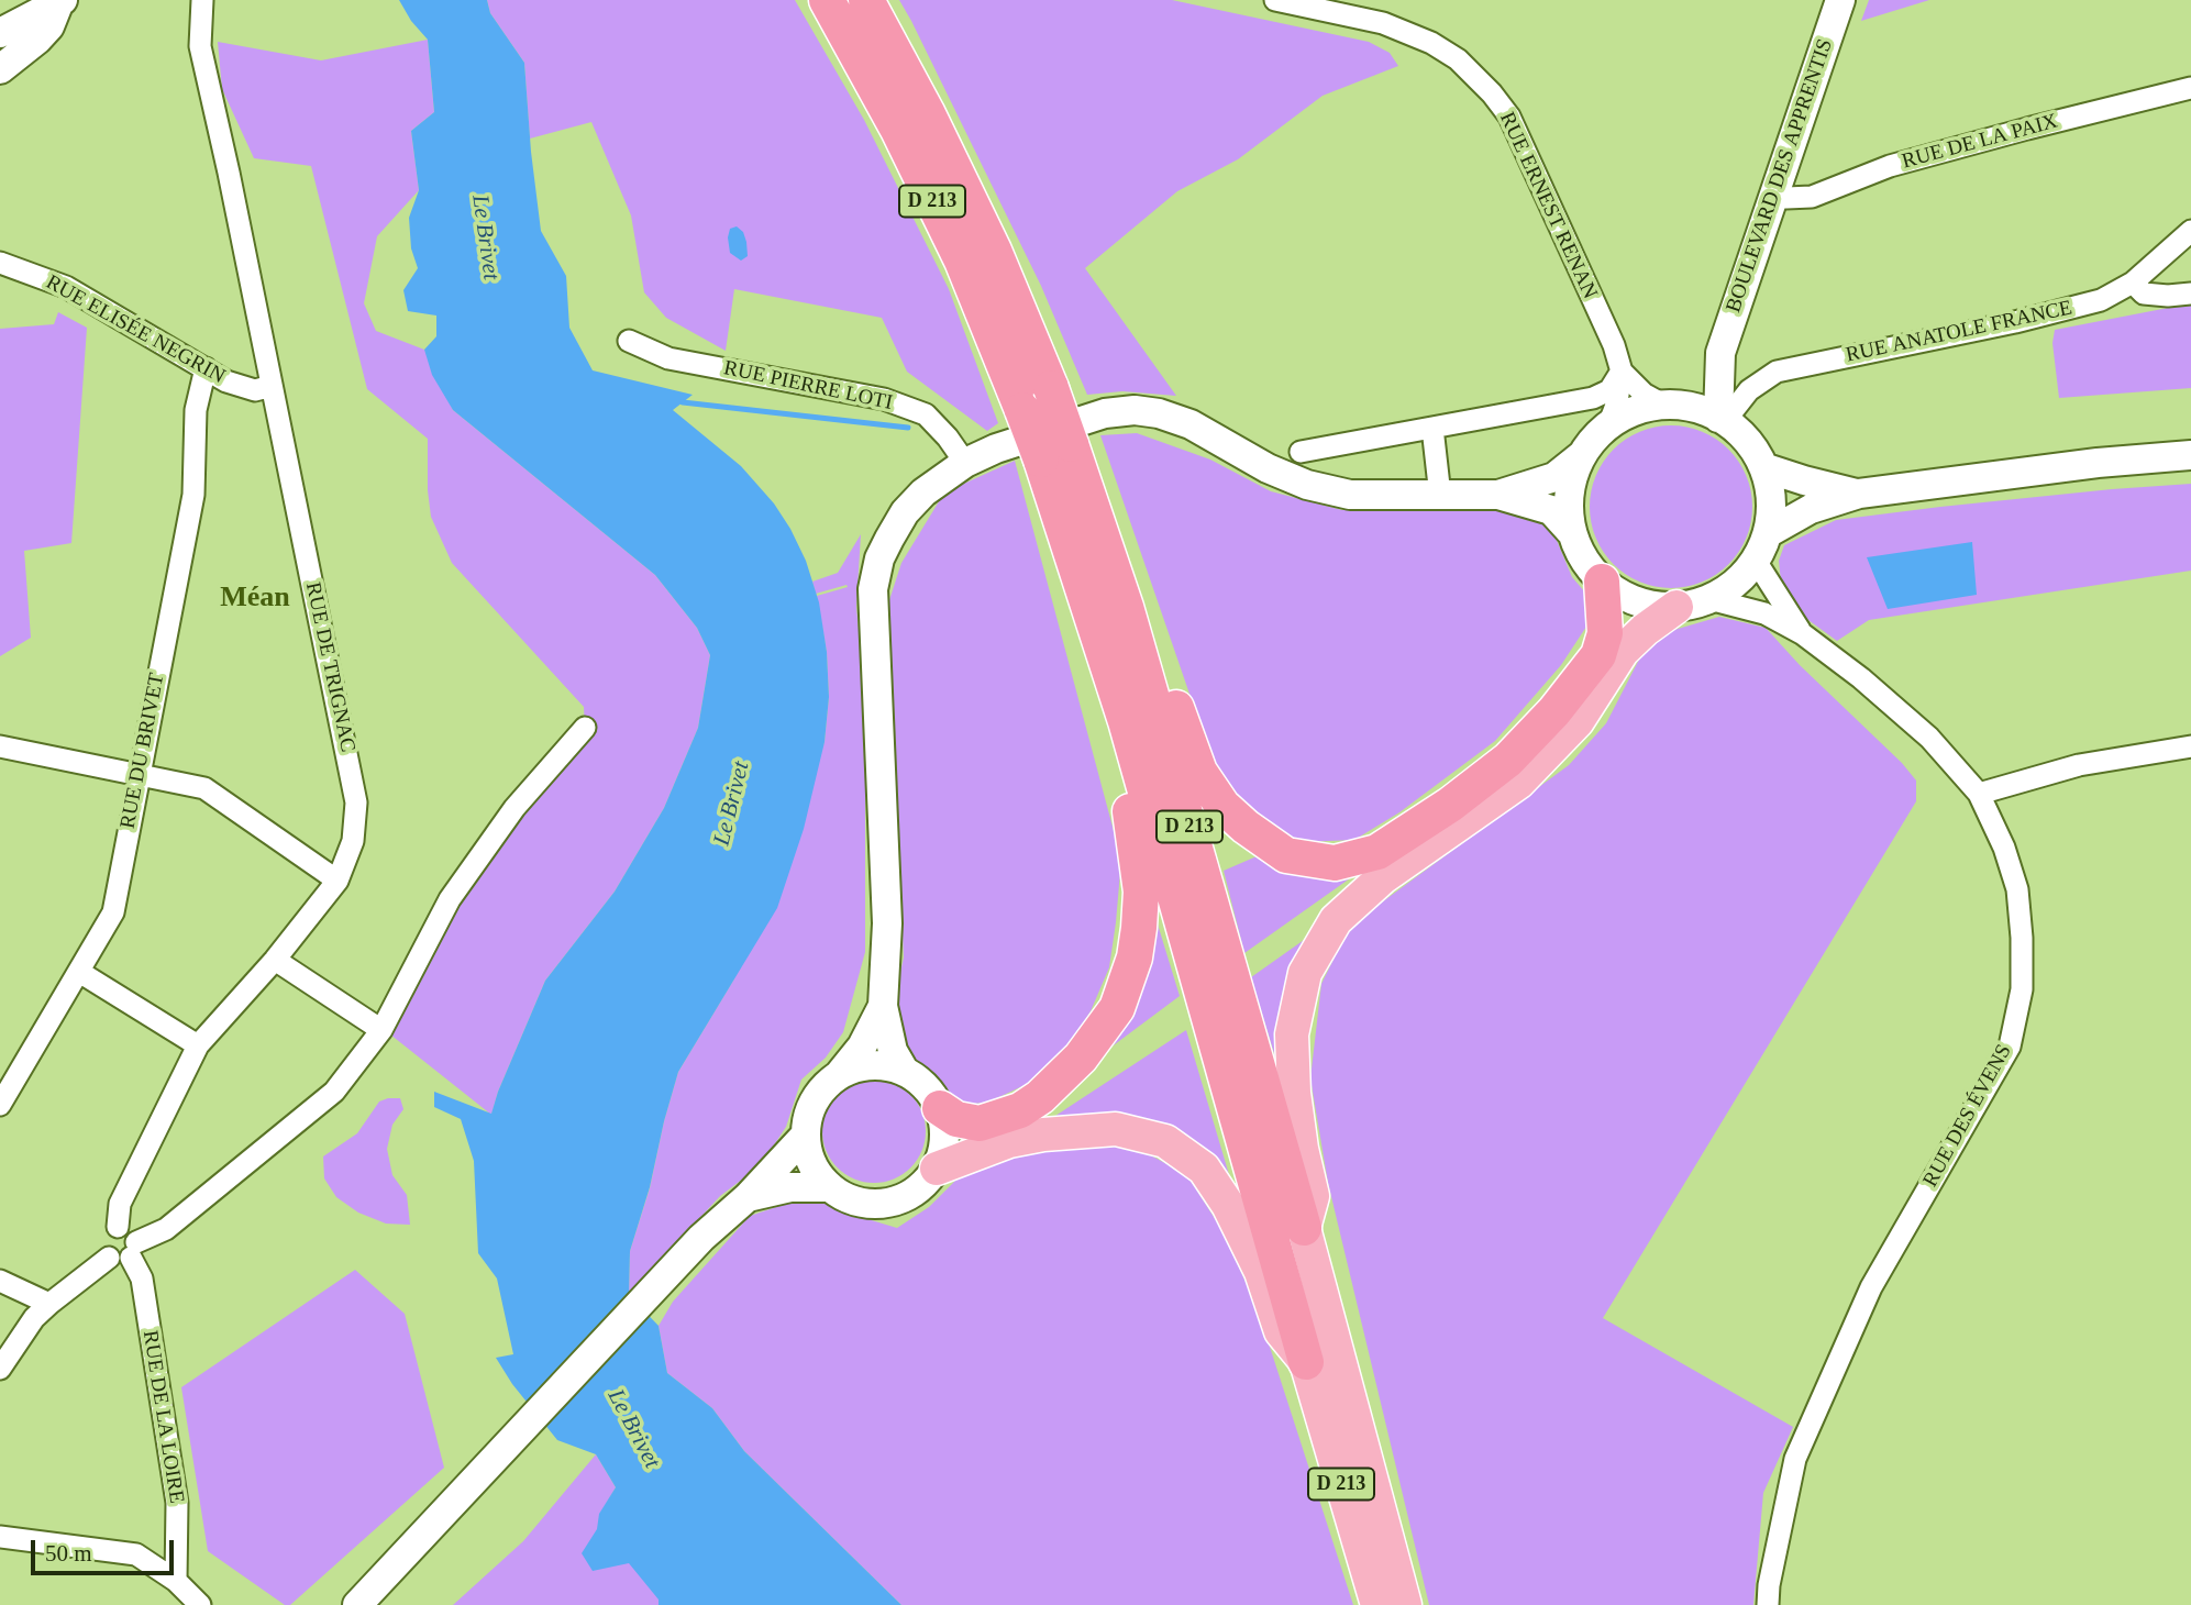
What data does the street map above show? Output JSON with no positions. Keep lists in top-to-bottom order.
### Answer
{
  "streets": {
    "highway": ["D 213"],
    "main road": ["BOULEVARD DES APPRENTIS"],
    "street": [
      "RUE DE LA PAIX",
      "RUE ERNEST RENAN",
      "RUE ELISÉE NEGRIN",
      "RUE ANATOLE FRANCE",
      "RUE PIERRE LOTI",
      "RUE DE TRIGNAC",
      "RUE DU BRIVET",
      "RUE DES ÉVENS",
      "RUE DE LA LOIRE"
    ]
  },
  "crossings": [
    ["RUE DE LA PAIX", "BOULEVARD DES APPRENTIS"],
    ["BOULEVARD DES APPRENTIS", "RUE ERNEST RENAN"],
    ["BOULEVARD DES APPRENTIS", "RUE ANATOLE FRANCE"],
    ["BOULEVARD DES APPRENTIS", "RUE DES ÉVENS"],
    ["RUE ERNEST RENAN", "RUE ANATOLE FRANCE"],
    ["RUE ERNEST RENAN", "RUE DES ÉVENS"],
    ["RUE ELISÉE NEGRIN", "RUE DE TRIGNAC"],
    ["RUE ELISÉE NEGRIN", "RUE DU BRIVET"],
    ["RUE ANATOLE FRANCE", "RUE DES ÉVENS"],
    ["RUE DE TRIGNAC", "RUE DE LA LOIRE"]
  ],
  "districts": ["Méan"],
  "water": ["Le Brivet"],
  "scale_bar": "50 m"
}
